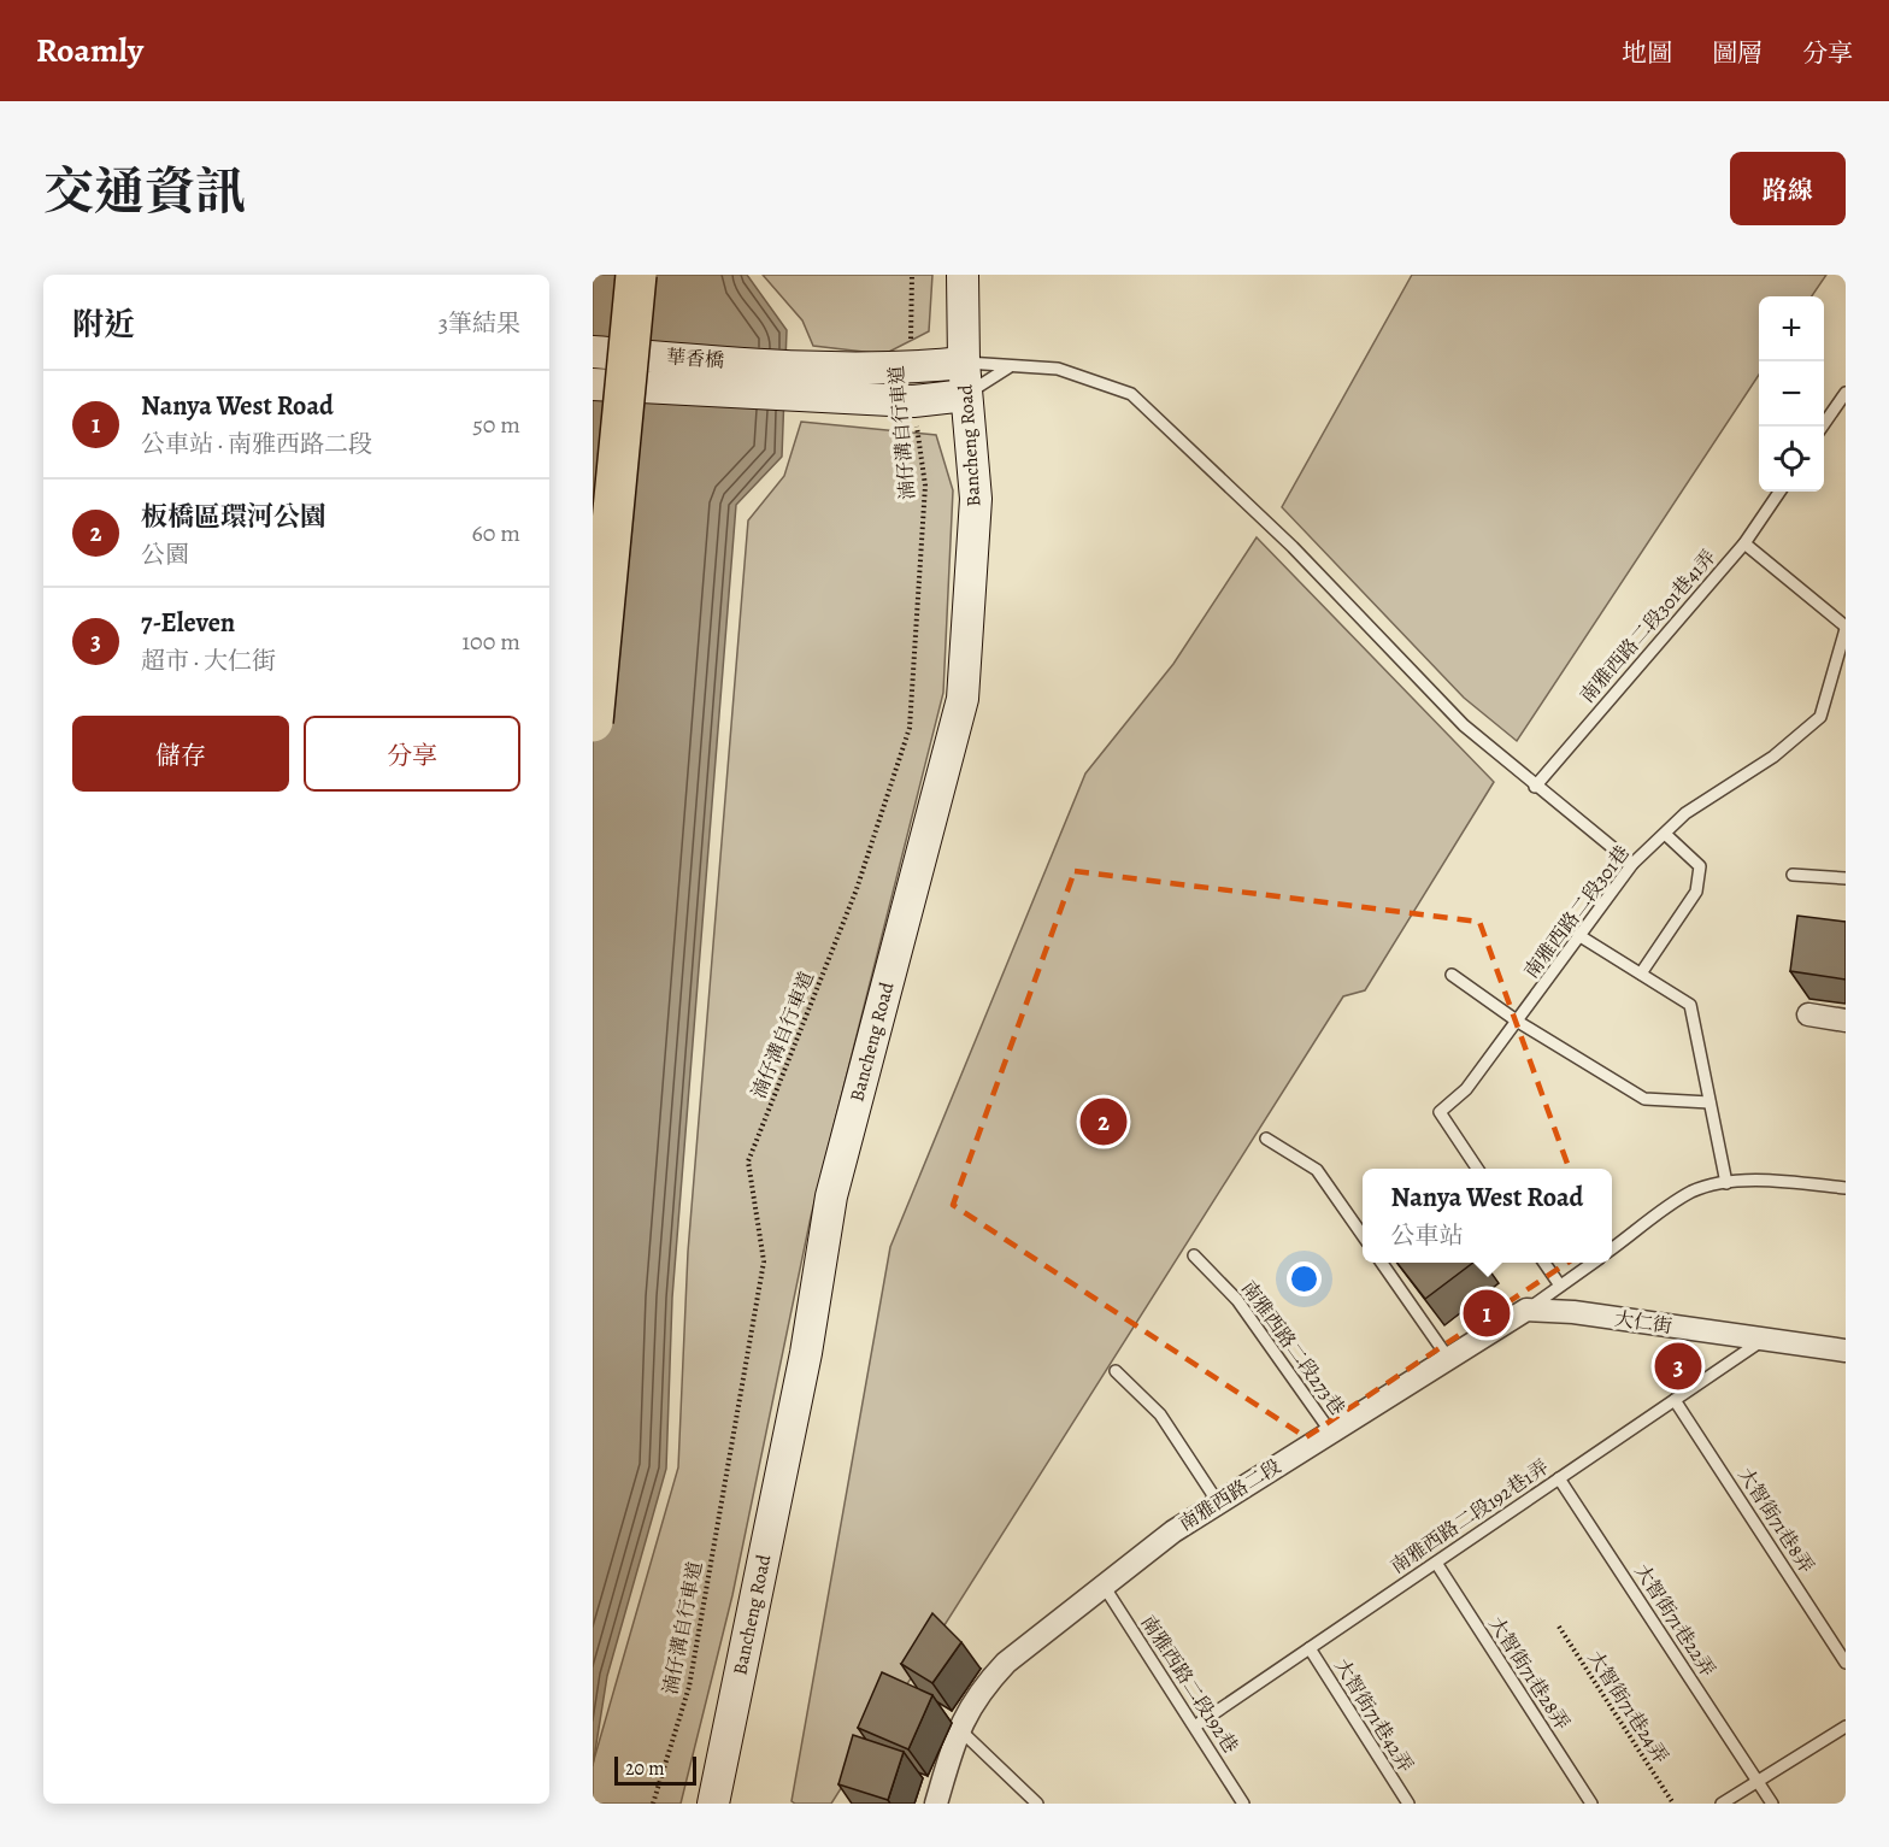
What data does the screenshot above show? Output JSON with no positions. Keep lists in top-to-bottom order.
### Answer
{
  "streets": {
    "street": [
      "華香橋",
      "Bancheng Road",
      "大仁街",
      "南雅西路二段"
    ],
    "lane": [
      "南雅西路二段301巷41弄",
      "南雅西路二段301巷",
      "南雅西路二段273巷",
      "南雅西路二段192巷1弄",
      "大智街71巷8弄",
      "大智街71巷22弄",
      "大智街71巷28弄",
      "南雅西路二段192巷",
      "大智街71巷42弄"
    ],
    "path": ["湳仔溝自行車道", "大智街71巷24弄"]
  },
  "crossings": [
    ["大仁街", "南雅西路二段"],
    ["大仁街", "南雅西路二段192巷1弄"],
    ["南雅西路二段273巷", "南雅西路二段"],
    ["南雅西路二段", "南雅西路二段192巷"],
    ["南雅西路二段192巷1弄", "大智街71巷8弄"],
    ["南雅西路二段192巷1弄", "大智街71巷22弄"],
    ["南雅西路二段192巷1弄", "大智街71巷28弄"],
    ["南雅西路二段192巷1弄", "南雅西路二段192巷"],
    ["南雅西路二段192巷1弄", "大智街71巷42弄"]
  ],
  "scale_bar": "20 m",
  "page": {
    "header": "Roamly",
    "nav": ["地圖", "圖層", "分享"],
    "title": "交通資訊",
    "buttons": [
      "路線",
      ["儲存", "分享"]
    ],
    "heading": ["附近", "3筆結果"],
    "map_buttons": ["+", "−"],
    "list": [
      {
        "mark": "1",
        "name": "Nanya West Road",
        "note": "公車站 · 南雅西路二段",
        "value": "50 m"
      },
      {
        "mark": "2",
        "name": "板橋區環河公園",
        "note": "公園",
        "value": "60 m"
      },
      {
        "mark": "3",
        "name": "7-Eleven",
        "note": "超市 · 大仁街",
        "value": "100 m"
      }
    ],
    "pins": ["2", "1", "3"],
    "popup": ["Nanya West Road", "公車站"],
    "scale": "20 m"
  }
}
